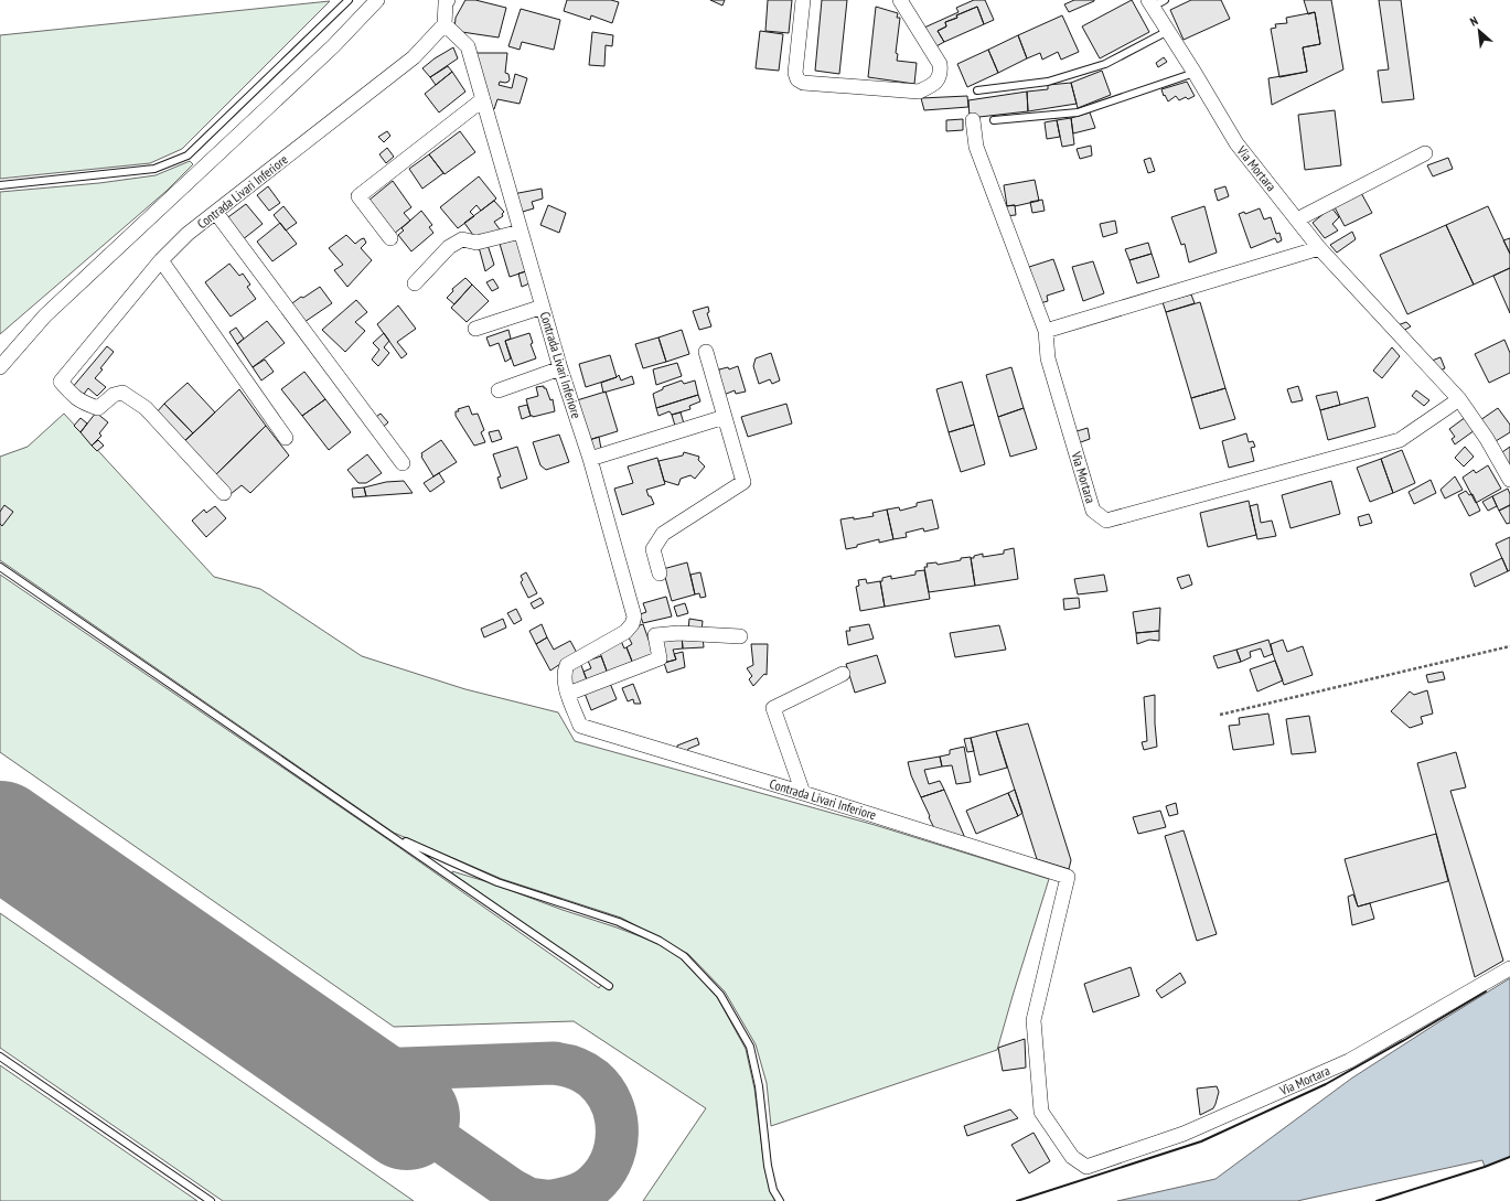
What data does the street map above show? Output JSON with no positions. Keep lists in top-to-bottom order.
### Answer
{
  "streets": {
    "street": ["Via Mortara", "Contrada Livari Inferiore"]
  },
  "crossings": [
    ["Via Mortara", "Contrada Livari Inferiore"]
  ],
  "north": "top left"
}
